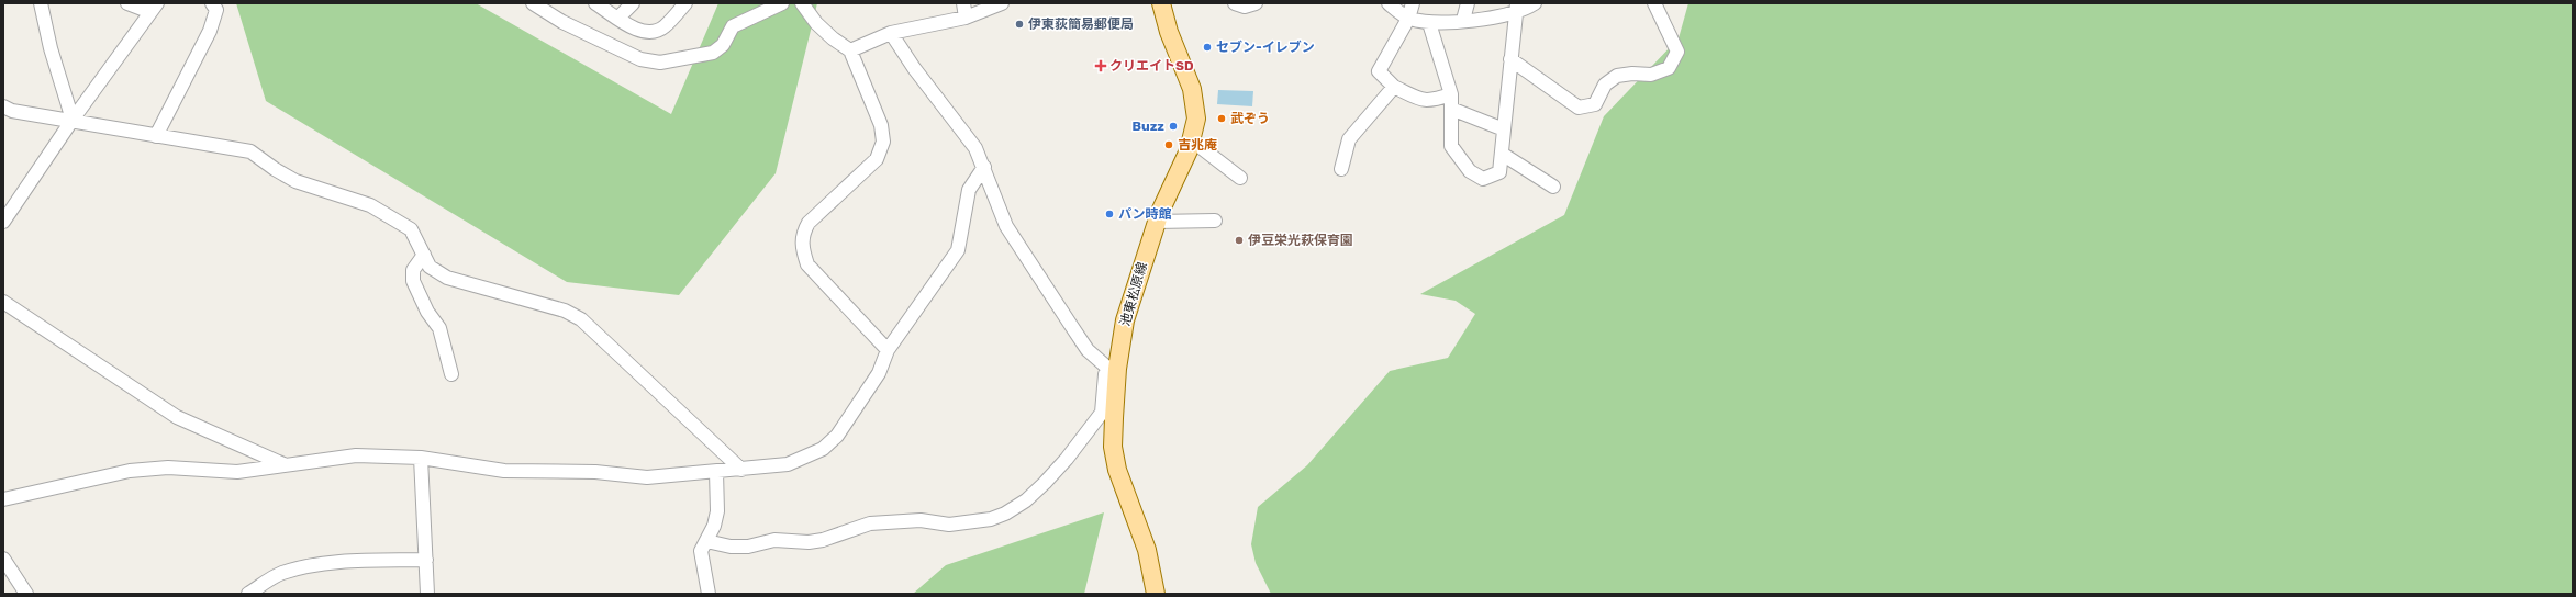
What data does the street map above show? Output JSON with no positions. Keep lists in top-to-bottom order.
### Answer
{
  "streets": {
    "main road": ["池東松原線"]
  },
  "places": {
    "other": [
      "伊東荻簡易郵便局",
      "セブン-イレブン",
      "武ぞう",
      "Buzz",
      "吉兆庵",
      "パン時館",
      "伊豆栄光萩保育園"
    ],
    "health": ["クリエイトSD"]
  }
}
